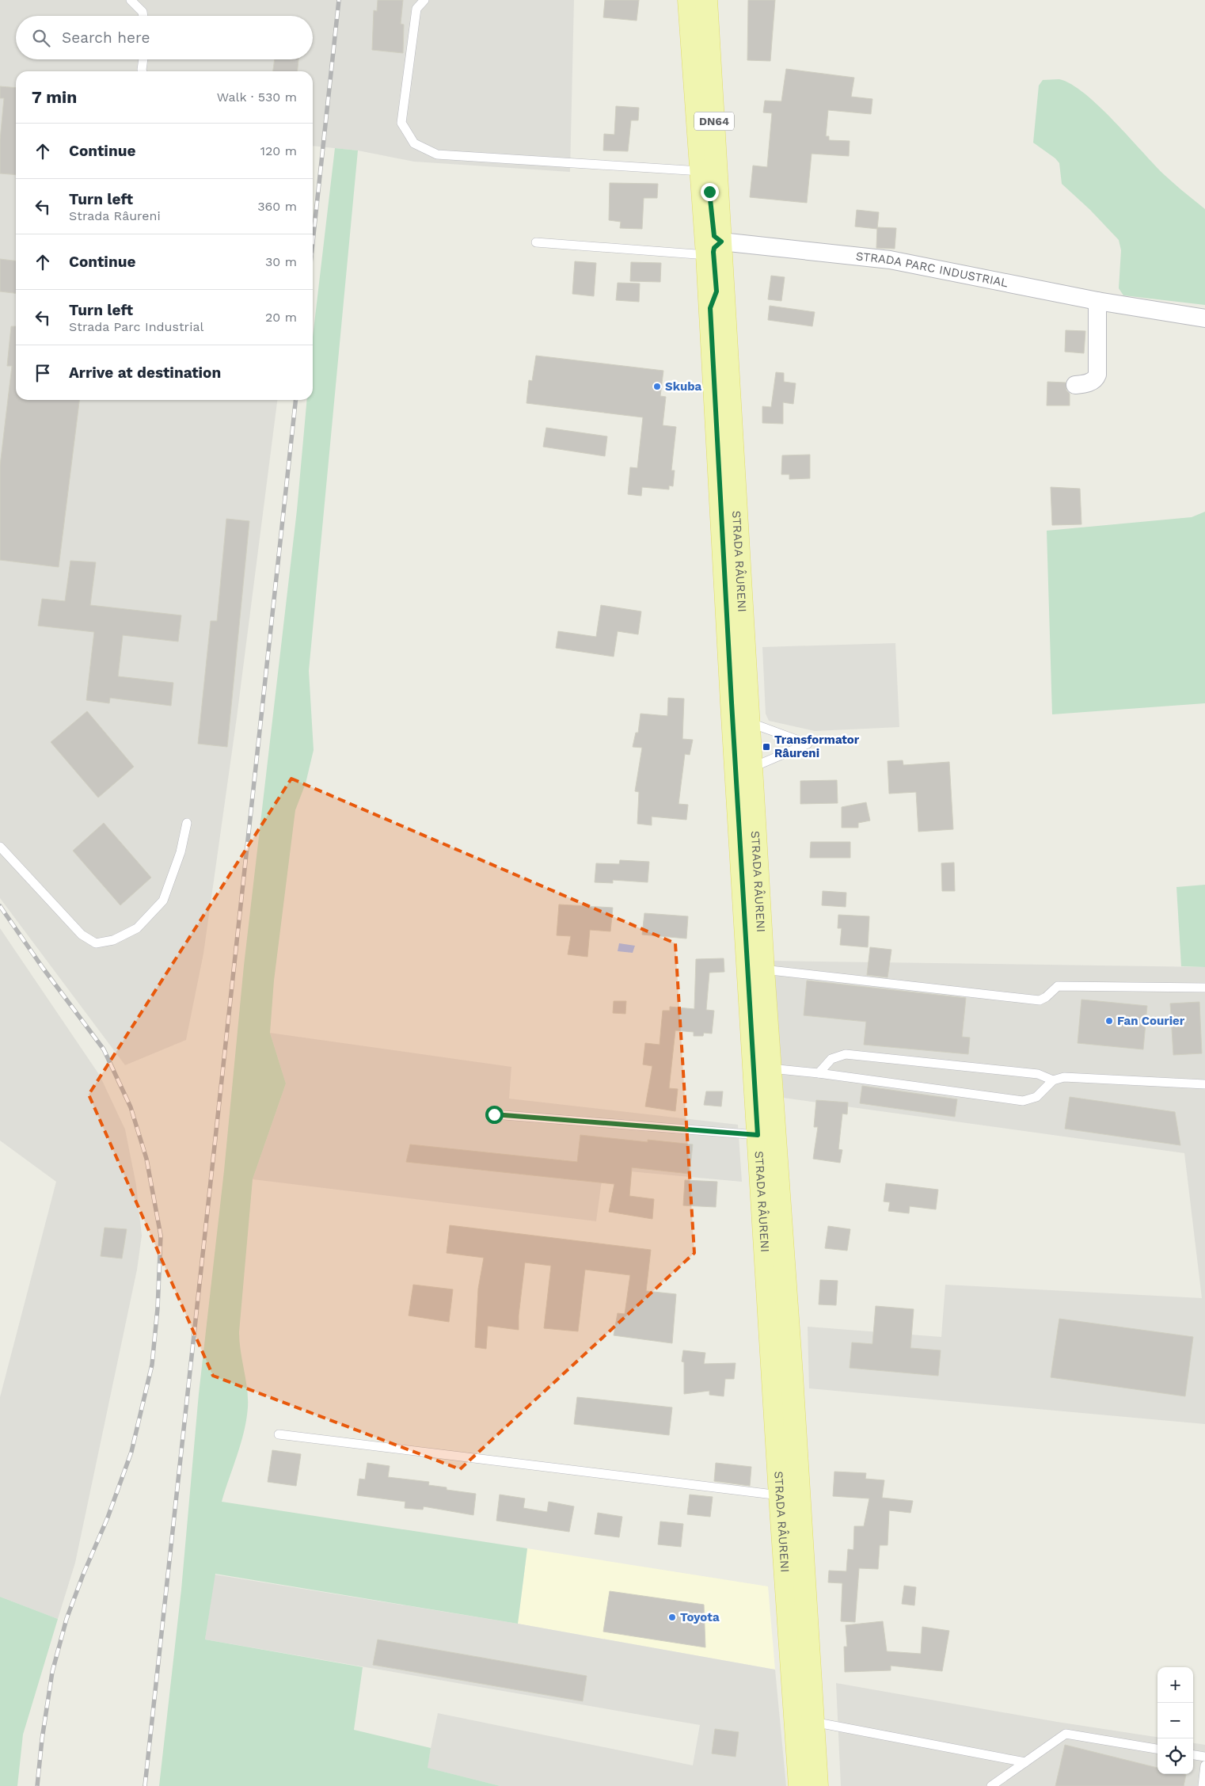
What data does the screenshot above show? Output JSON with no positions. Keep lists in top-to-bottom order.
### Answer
{
  "streets": {
    "main road": ["DN64", "STRADA RÂURENI"],
    "street": ["STRADA PARC INDUSTRIAL"]
  },
  "crossings": [
    ["STRADA PARC INDUSTRIAL", "STRADA RÂURENI"]
  ],
  "places": {
    "other": ["Skuba", "Fan Courier", "Toyota"],
    "transit": ["Transformator Râureni"]
  },
  "page": {
    "search": "Search here",
    "heading": ["7 min", "Walk · 530 m"],
    "list": [
      ["Continue", "120 m"],
      ["Turn left", "Strada Râureni", "360 m"],
      ["Continue", "30 m"],
      ["Turn left", "Strada Parc Industrial", "20 m"],
      "Arrive at destination"
    ],
    "map_buttons": ["+", "−"]
  }
}
